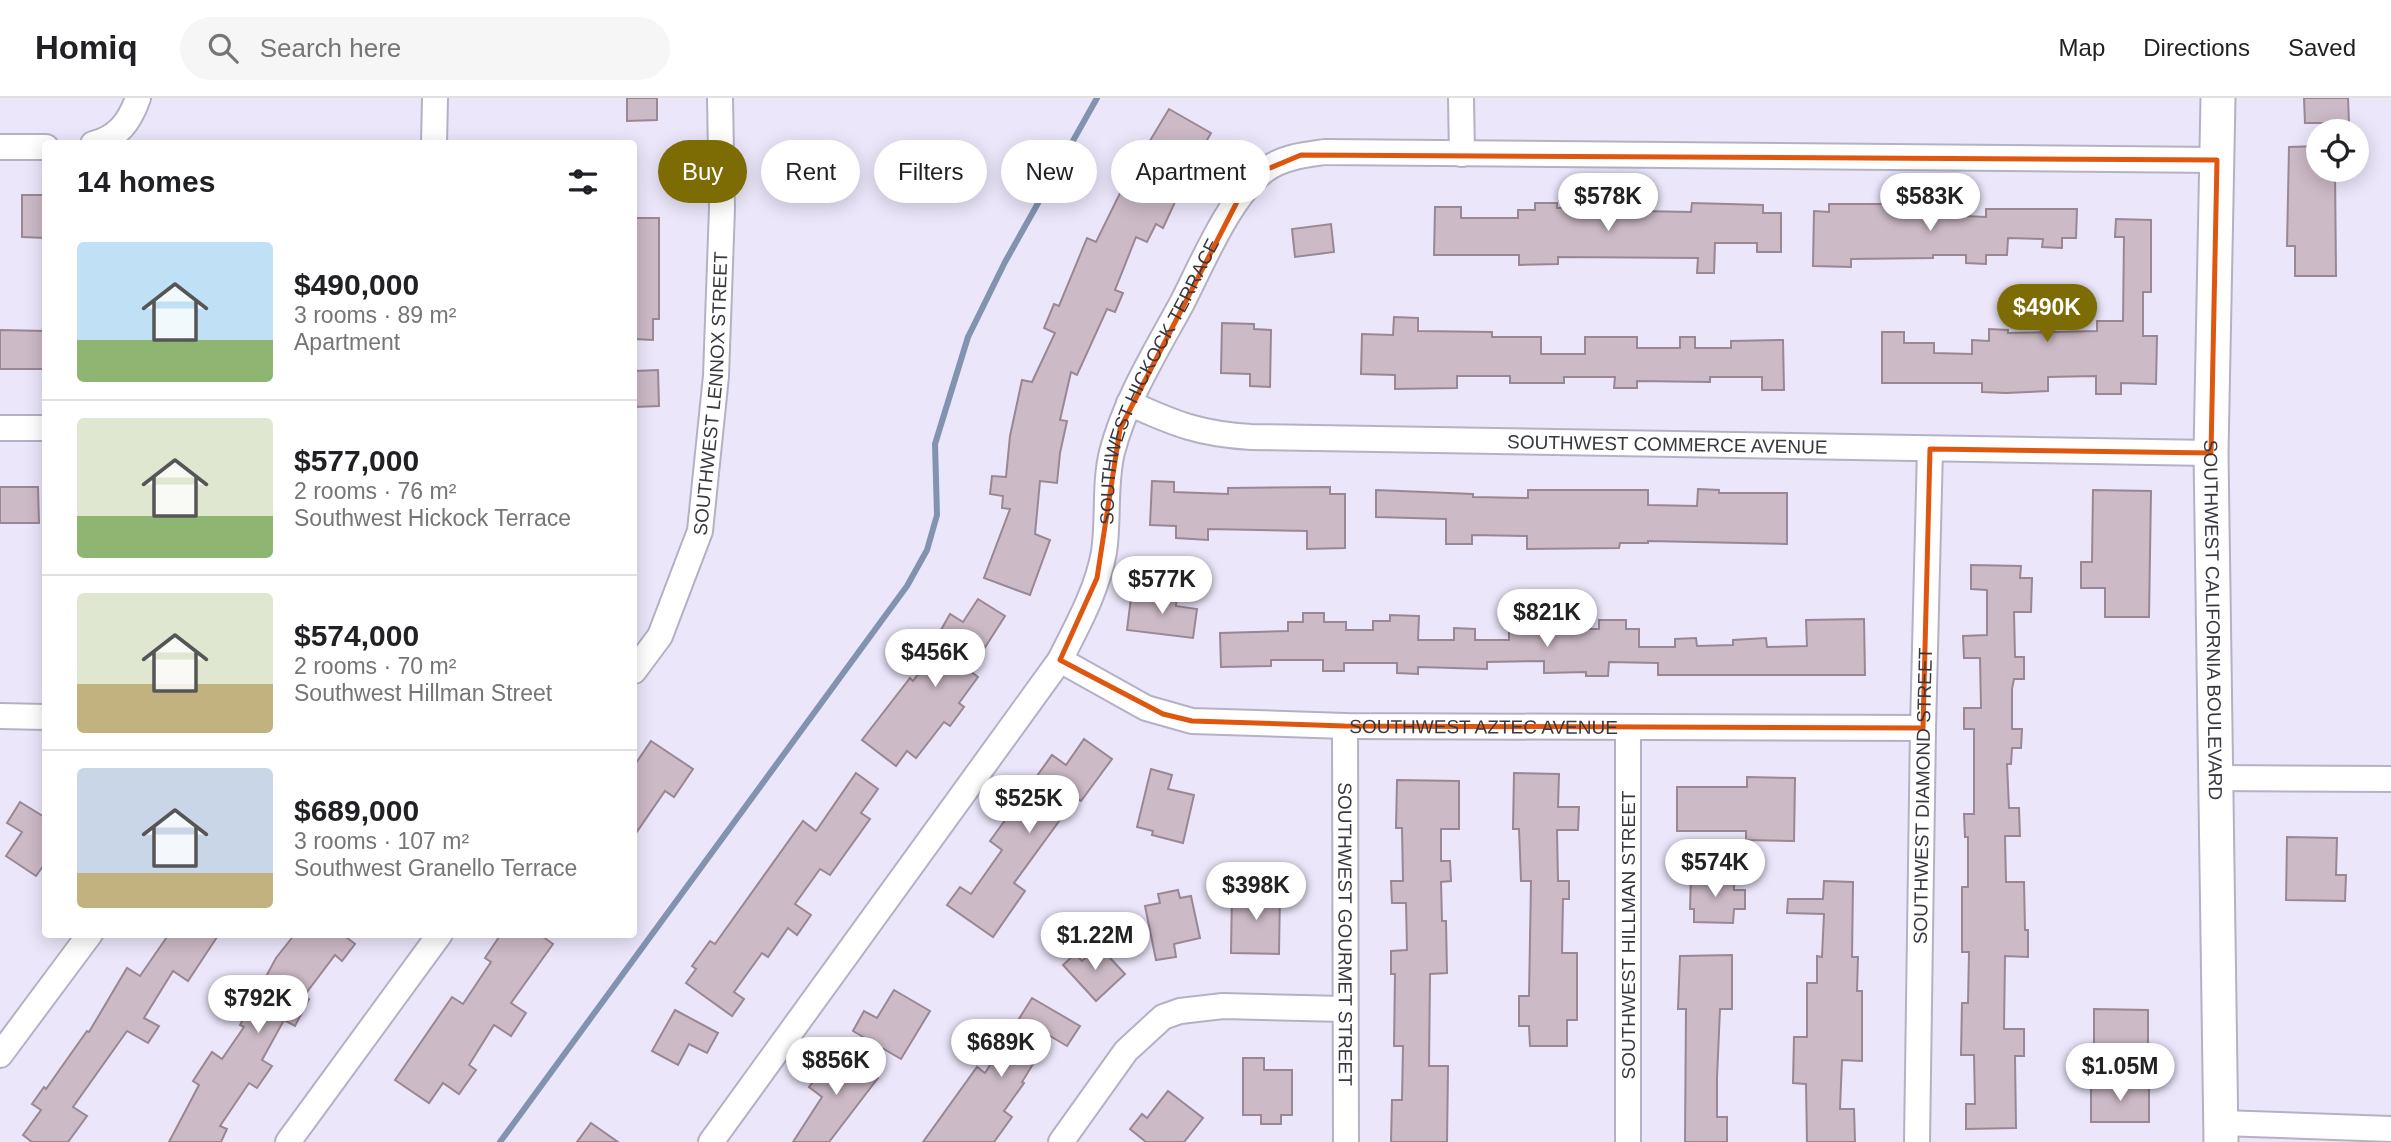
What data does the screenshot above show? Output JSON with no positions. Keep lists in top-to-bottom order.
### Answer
{
  "streets": {
    "street": [
      "SOUTHWEST HICKOCK TERRACE",
      "SOUTHWEST LENNOX STREET",
      "SOUTHWEST COMMERCE AVENUE",
      "SOUTHWEST CALIFORNIA BOULEVARD",
      "SOUTHWEST AZTEC AVENUE",
      "SOUTHWEST DIAMOND STREET",
      "SOUTHWEST GOURMET STREET",
      "SOUTHWEST HILLMAN STREET"
    ]
  },
  "crossings": [
    ["SOUTHWEST HICKOCK TERRACE", "SOUTHWEST COMMERCE AVENUE"],
    ["SOUTHWEST HICKOCK TERRACE", "SOUTHWEST CALIFORNIA BOULEVARD"],
    ["SOUTHWEST HICKOCK TERRACE", "SOUTHWEST AZTEC AVENUE"],
    ["SOUTHWEST COMMERCE AVENUE", "SOUTHWEST CALIFORNIA BOULEVARD"],
    ["SOUTHWEST COMMERCE AVENUE", "SOUTHWEST DIAMOND STREET"],
    ["SOUTHWEST AZTEC AVENUE", "SOUTHWEST DIAMOND STREET"],
    ["SOUTHWEST AZTEC AVENUE", "SOUTHWEST GOURMET STREET"],
    ["SOUTHWEST AZTEC AVENUE", "SOUTHWEST HILLMAN STREET"]
  ],
  "page": {
    "header": "Homiq",
    "search": "Search here",
    "nav": ["Map", "Directions", "Saved"],
    "chip": [
      "Buy",
      "Rent",
      "Filters",
      "New",
      "Apartment"
    ],
    "heading": "14 homes",
    "price": [
      "$578K",
      "$583K",
      "$490K",
      "$577K",
      "$821K",
      "$456K",
      "$525K",
      "$574K",
      "$398K",
      "$1.22M",
      "$792K",
      "$689K",
      "$856K",
      "$1.05M"
    ],
    "list": [
      {
        "name": "$490,000",
        "note": "3 rooms · 89 m² · Apartment"
      },
      {
        "name": "$577,000",
        "note": "2 rooms · 76 m² · Southwest Hickock Terrace"
      },
      {
        "name": "$574,000",
        "note": "2 rooms · 70 m² · Southwest Hillman Street"
      },
      {
        "name": "$689,000",
        "note": "3 rooms · 107 m² · Southwest Granello Terrace"
      }
    ]
  }
}
